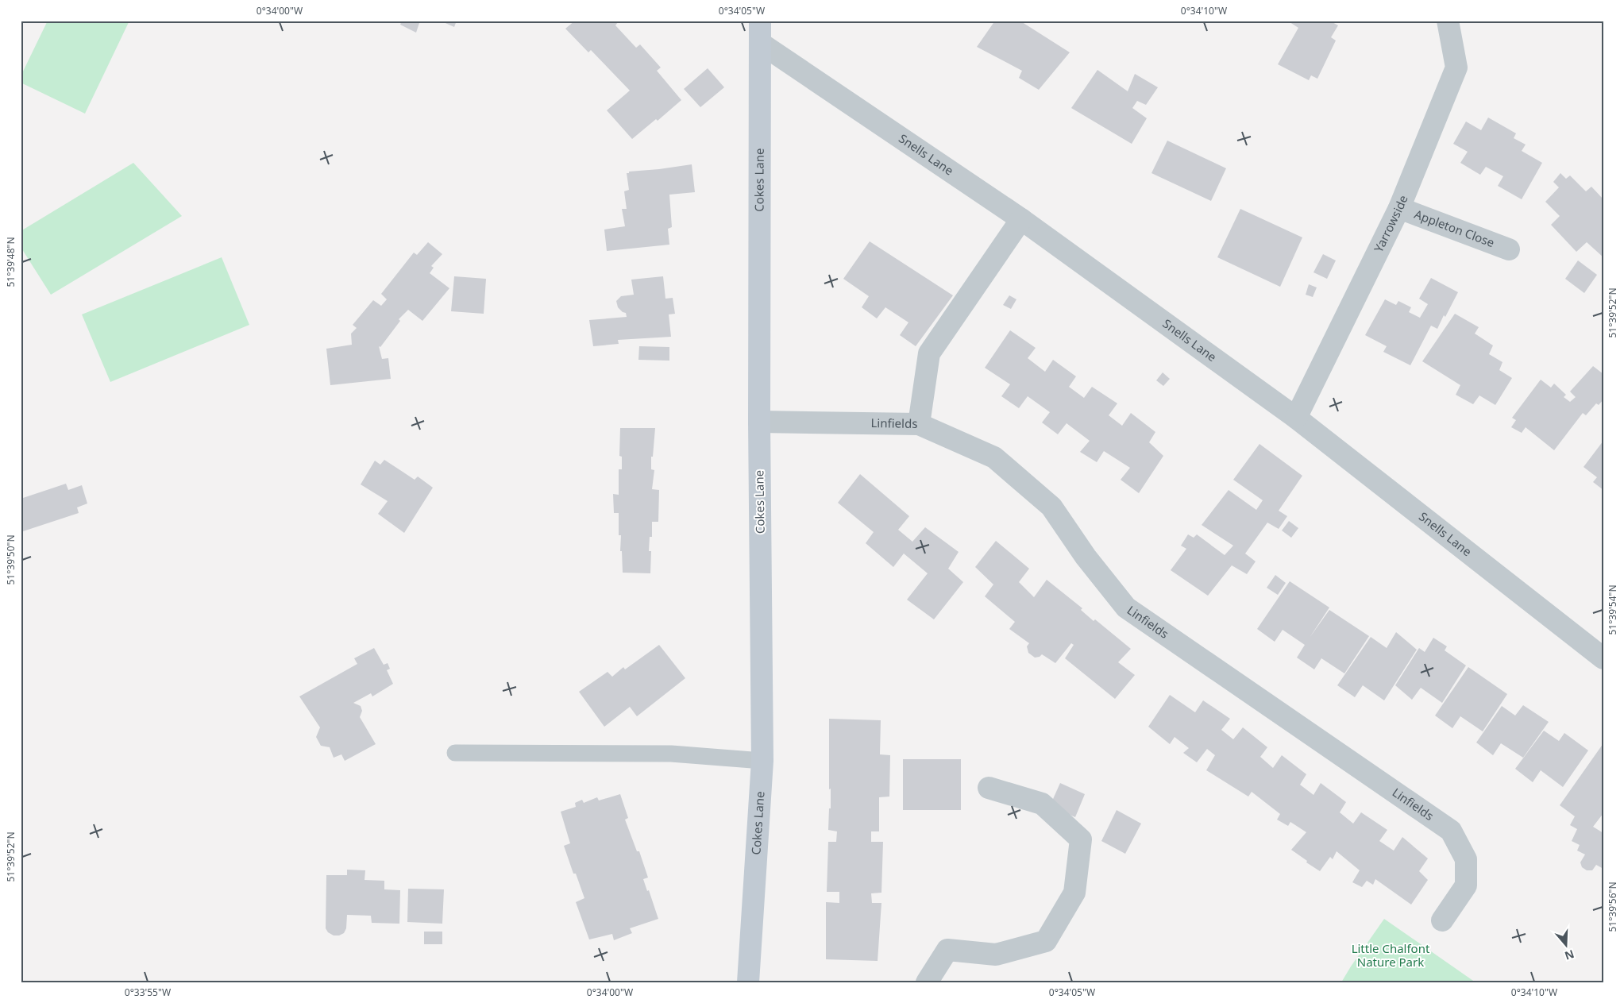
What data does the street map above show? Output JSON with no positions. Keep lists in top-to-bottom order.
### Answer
{
  "streets": {
    "main road": ["Cokes Lane"],
    "street": [
      "Snells Lane",
      "Yarrowside",
      "Appleton Close",
      "Linfields"
    ]
  },
  "crossings": [
    ["Snells Lane", "Cokes Lane"],
    ["Snells Lane", "Yarrowside"],
    ["Cokes Lane", "Linfields"],
    ["Yarrowside", "Appleton Close"]
  ],
  "parks": ["Little Chalfont Nature Park"],
  "north": "bottom",
  "coordinates": [
    "0°34'00\"W",
    "0°34'05\"W",
    "0°34'10\"W",
    "51°39'48\"N",
    "51°39'52\"N",
    "51°39'50\"N",
    "51°39'54\"N",
    "51°39'56\"N",
    "0°33'55\"W"
  ]
}
